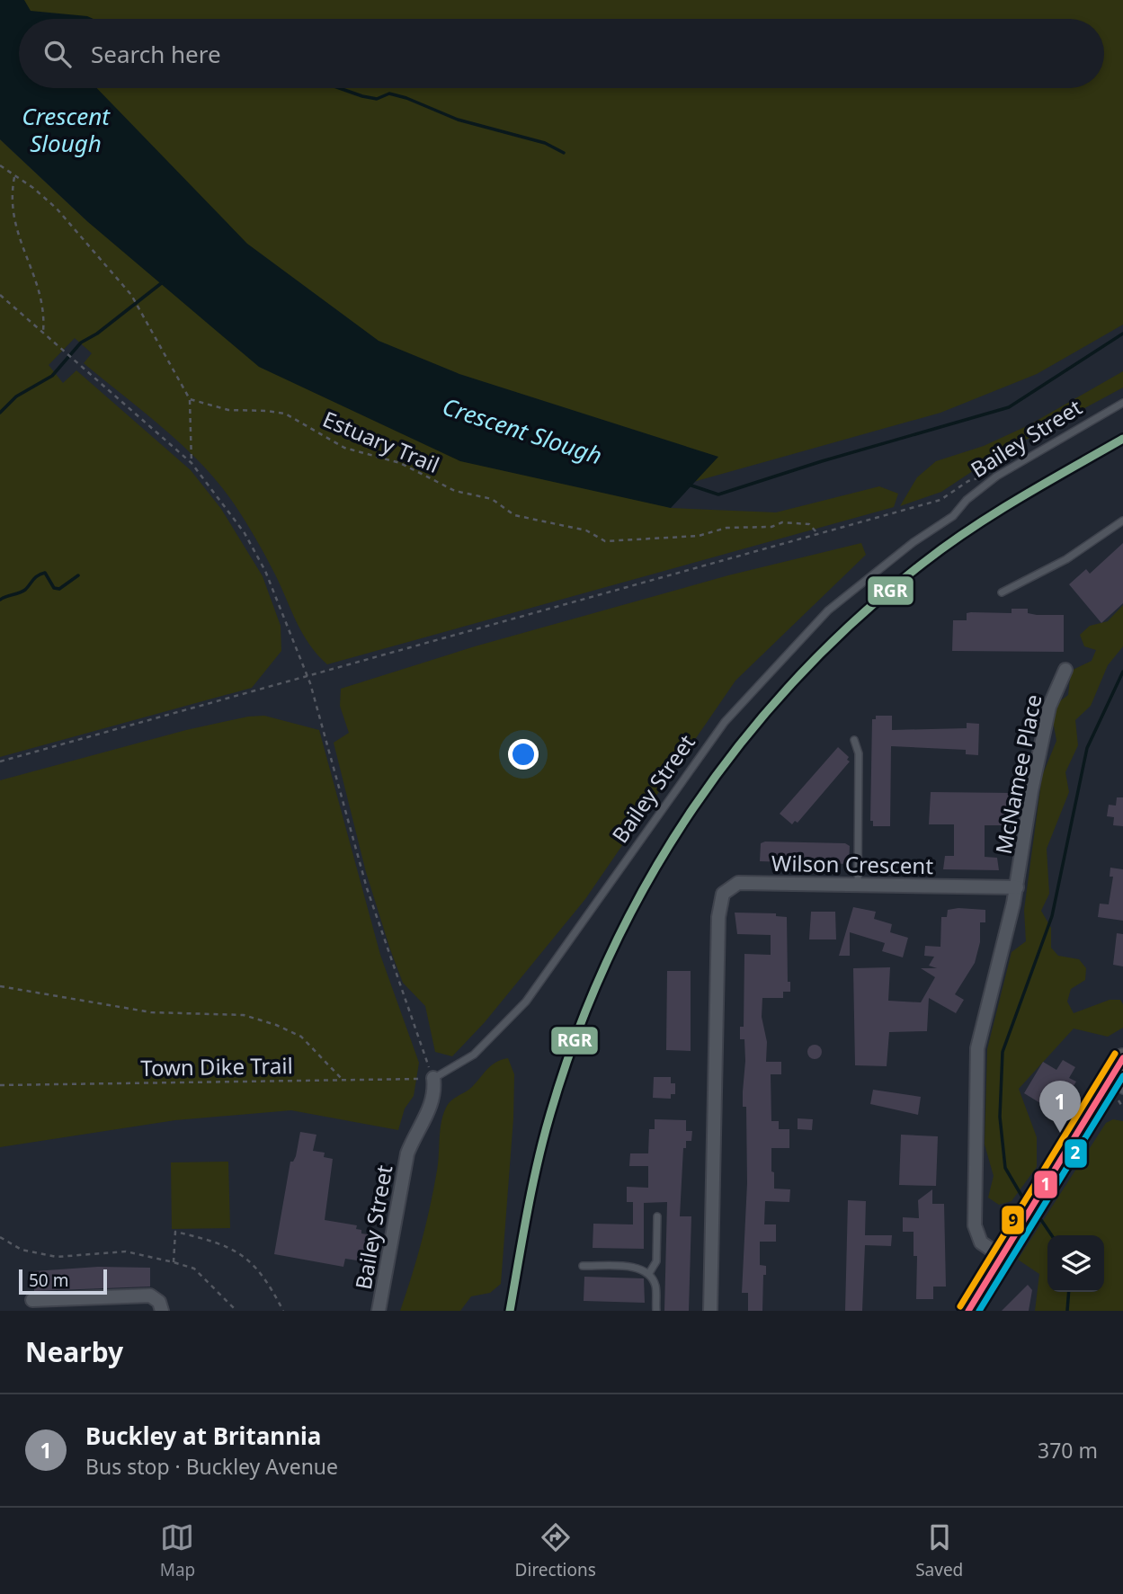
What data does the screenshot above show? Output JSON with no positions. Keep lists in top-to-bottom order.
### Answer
{
  "streets": {
    "street": ["Bailey Street", "McNamee Place", "Wilson Crescent"],
    "path": ["Estuary Trail", "Town Dike Trail"]
  },
  "crossings": [
    ["Bailey Street", "Town Dike Trail"],
    ["McNamee Place", "Wilson Crescent"]
  ],
  "water": ["Crescent Slough"],
  "lines": [
    "transit line RGR",
    "transit line 9",
    "transit line 1",
    "transit line 2"
  ],
  "scale_bar": "50 m",
  "page": {
    "search": "Search here",
    "pins": "1",
    "scale": "50 m",
    "heading": "Nearby",
    "list": [
      {
        "mark": "1",
        "name": "Buckley at Britannia",
        "note": "Bus stop · Buckley Avenue",
        "value": "370 m"
      }
    ],
    "nav": ["Map", "Directions", "Saved"]
  }
}
